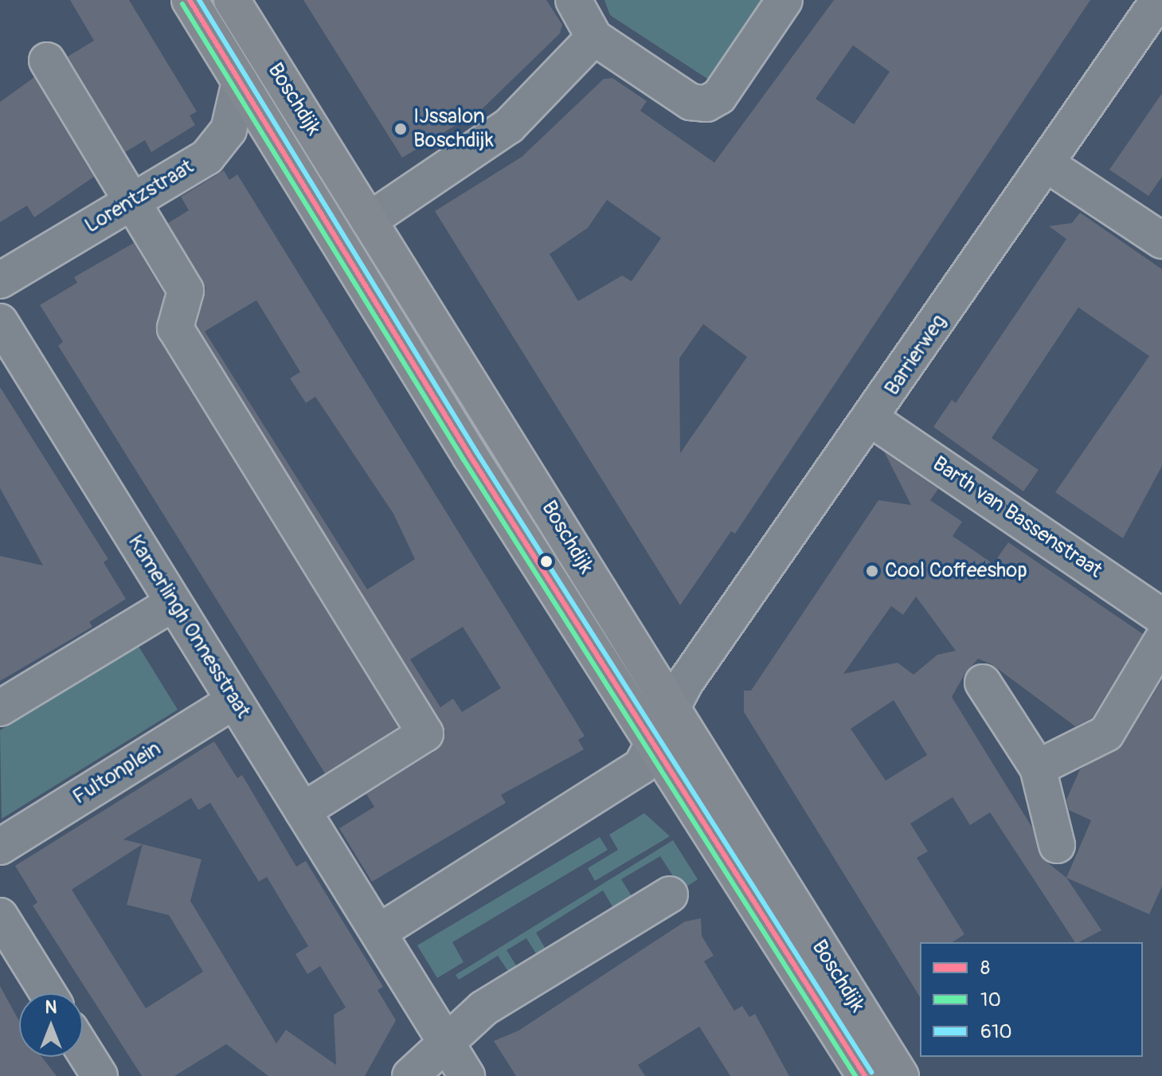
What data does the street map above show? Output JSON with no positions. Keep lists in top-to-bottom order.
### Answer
{
  "streets": {
    "main road": ["Boschdijk"],
    "street": [
      "Lorentzstraat",
      "Barrierweg",
      "Barth van Bassenstraat",
      "Kamerlingh Onnesstraat",
      "Fultonplein"
    ]
  },
  "crossings": [
    ["Boschdijk", "Lorentzstraat"],
    ["Boschdijk", "Barrierweg"],
    ["Barrierweg", "Barth van Bassenstraat"],
    ["Barrierweg", "Kamerlingh Onnesstraat"],
    ["Kamerlingh Onnesstraat", "Fultonplein"]
  ],
  "places": ["IJssalon Boschdijk", "Cool Coffeeshop"],
  "lines": ["transit line 8", "transit line 610", "transit line 10"],
  "legend": ["8", "10", "610"],
  "north": "top"
}
